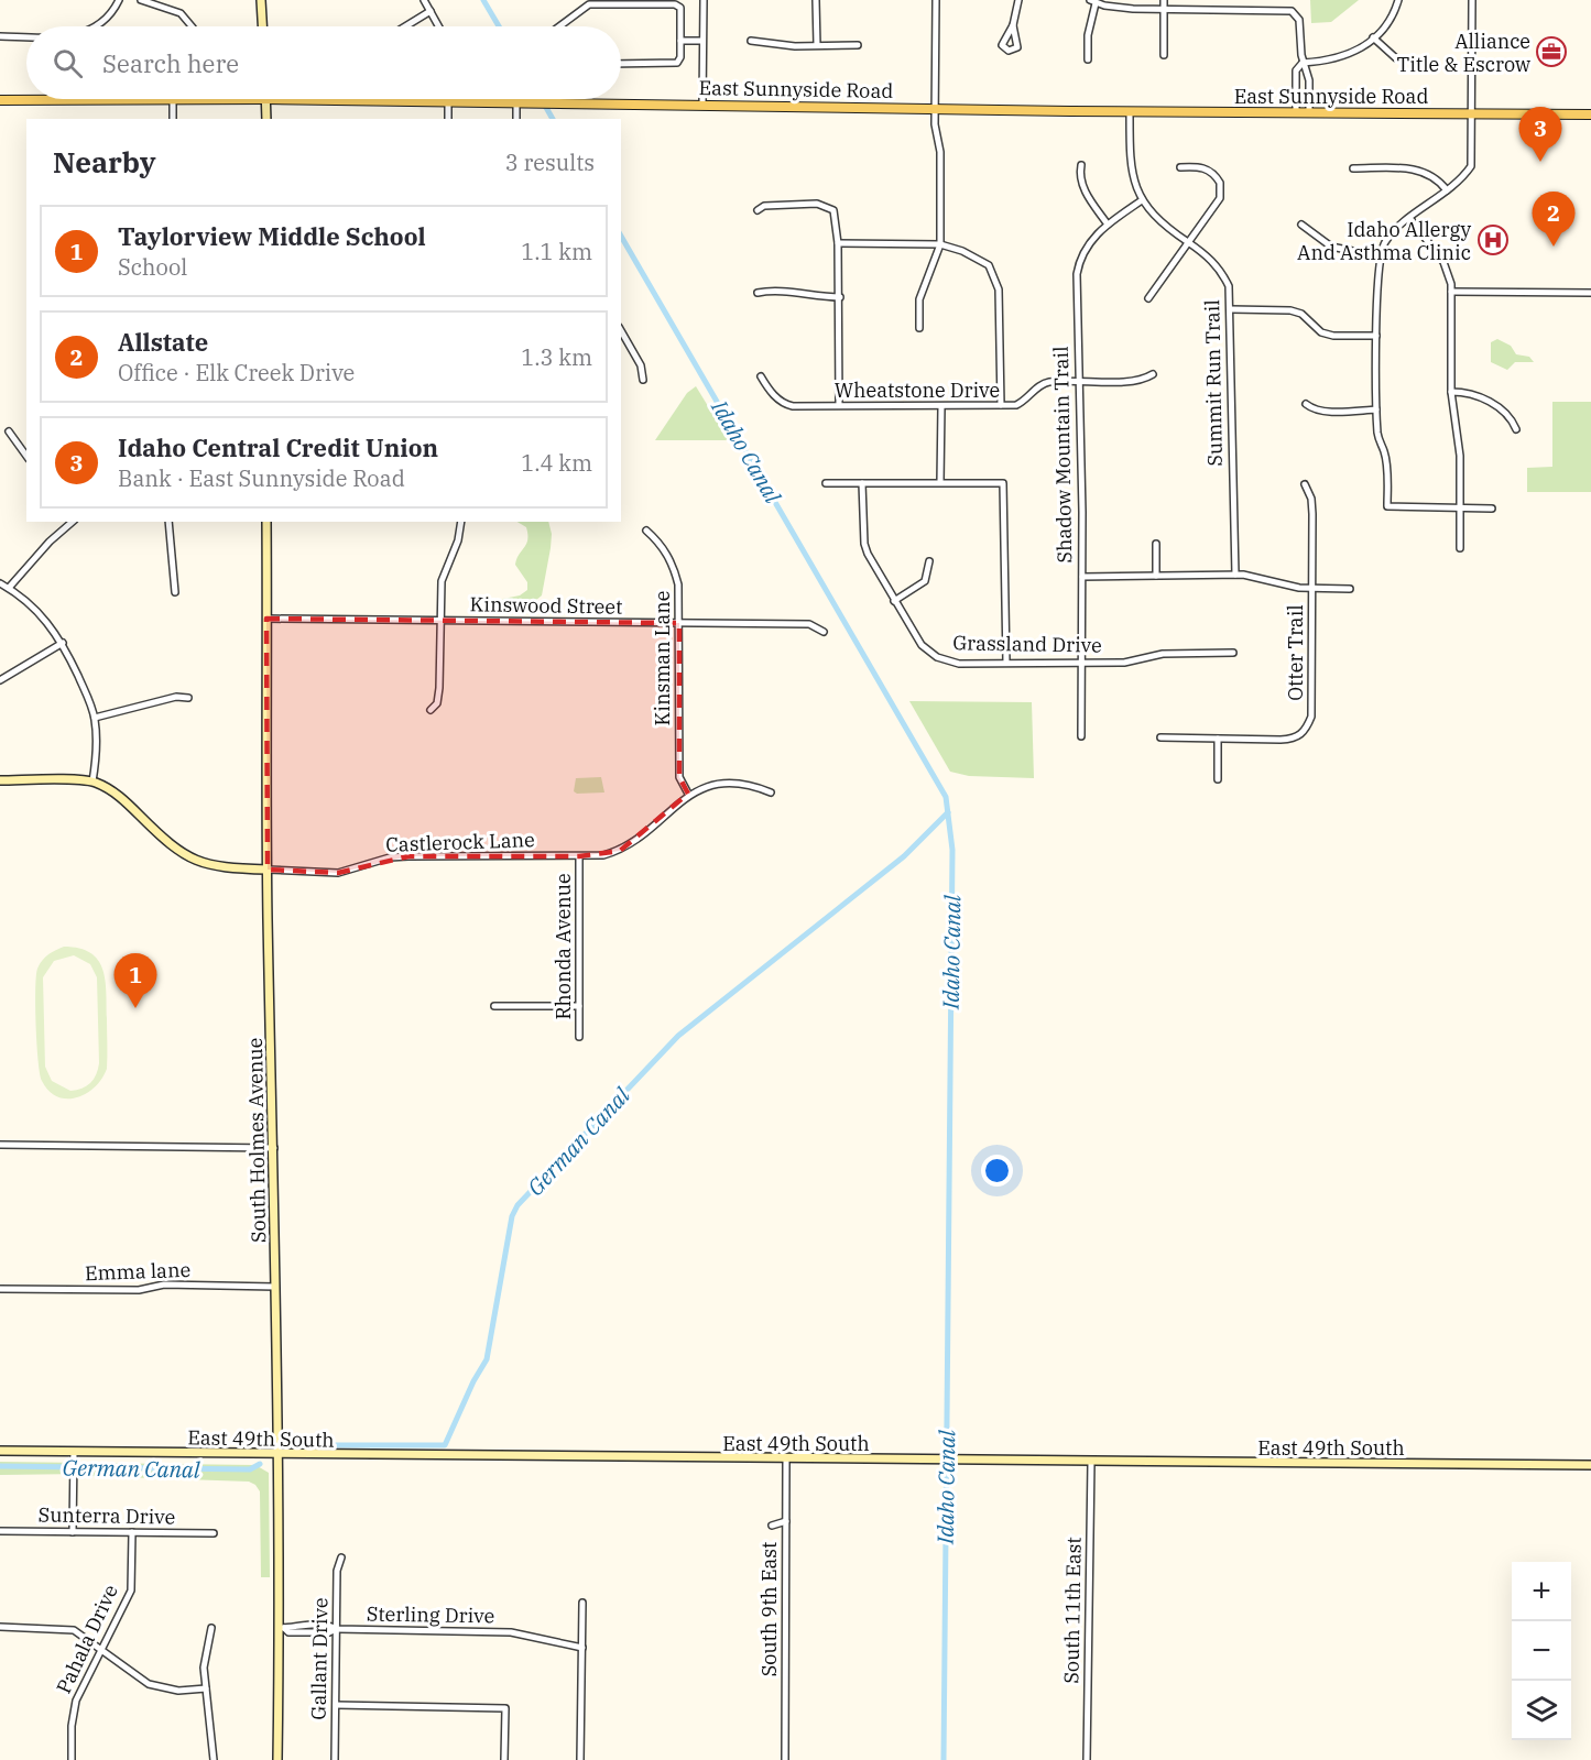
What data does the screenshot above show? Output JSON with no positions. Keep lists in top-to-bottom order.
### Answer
{
  "streets": {
    "main road": ["East Sunnyside Road"],
    "street": [
      "Summit Run Trail",
      "Wheatstone Drive",
      "Shadow Mountain Trail",
      "Kinswood Street",
      "Grassland Drive",
      "Otter Trail",
      "Kinsman Lane",
      "Castlerock Lane",
      "Rhonda Avenue",
      "South Holmes Avenue",
      "Emma lane",
      "East 49th South",
      "Sunterra Drive",
      "South 9th East",
      "South 11th East",
      "Sterling Drive",
      "Pahala Drive",
      "Gallant Drive"
    ]
  },
  "crossings": [
    ["East Sunnyside Road", "Summit Run Trail"],
    ["Summit Run Trail", "Shadow Mountain Trail"],
    ["Wheatstone Drive", "Shadow Mountain Trail"],
    ["Shadow Mountain Trail", "Grassland Drive"],
    ["Kinswood Street", "Kinsman Lane"],
    ["Kinswood Street", "South Holmes Avenue"],
    ["Kinsman Lane", "Castlerock Lane"],
    ["Castlerock Lane", "Rhonda Avenue"],
    ["Castlerock Lane", "South Holmes Avenue"],
    ["South Holmes Avenue", "Emma lane"],
    ["South Holmes Avenue", "East 49th South"],
    ["South Holmes Avenue", "Sterling Drive"],
    ["East 49th South", "South 9th East"],
    ["East 49th South", "South 11th East"],
    ["Sunterra Drive", "Pahala Drive"],
    ["Sterling Drive", "Gallant Drive"]
  ],
  "water": ["Idaho Canal", "German Canal"],
  "places": {
    "office": ["Alliance Title & Escrow"],
    "hospital": ["Idaho Allergy And Asthma Clinic"]
  },
  "page": {
    "search": "Search here",
    "pins": ["3", "2", "1"],
    "heading": ["Nearby", "3 results"],
    "list": [
      {
        "mark": "1",
        "name": "Taylorview Middle School",
        "note": "School",
        "value": "1.1 km"
      },
      {
        "mark": "2",
        "name": "Allstate",
        "note": "Office · Elk Creek Drive",
        "value": "1.3 km"
      },
      {
        "mark": "3",
        "name": "Idaho Central Credit Union",
        "note": "Bank · East Sunnyside Road",
        "value": "1.4 km"
      }
    ],
    "map_buttons": ["+", "−"]
  }
}
